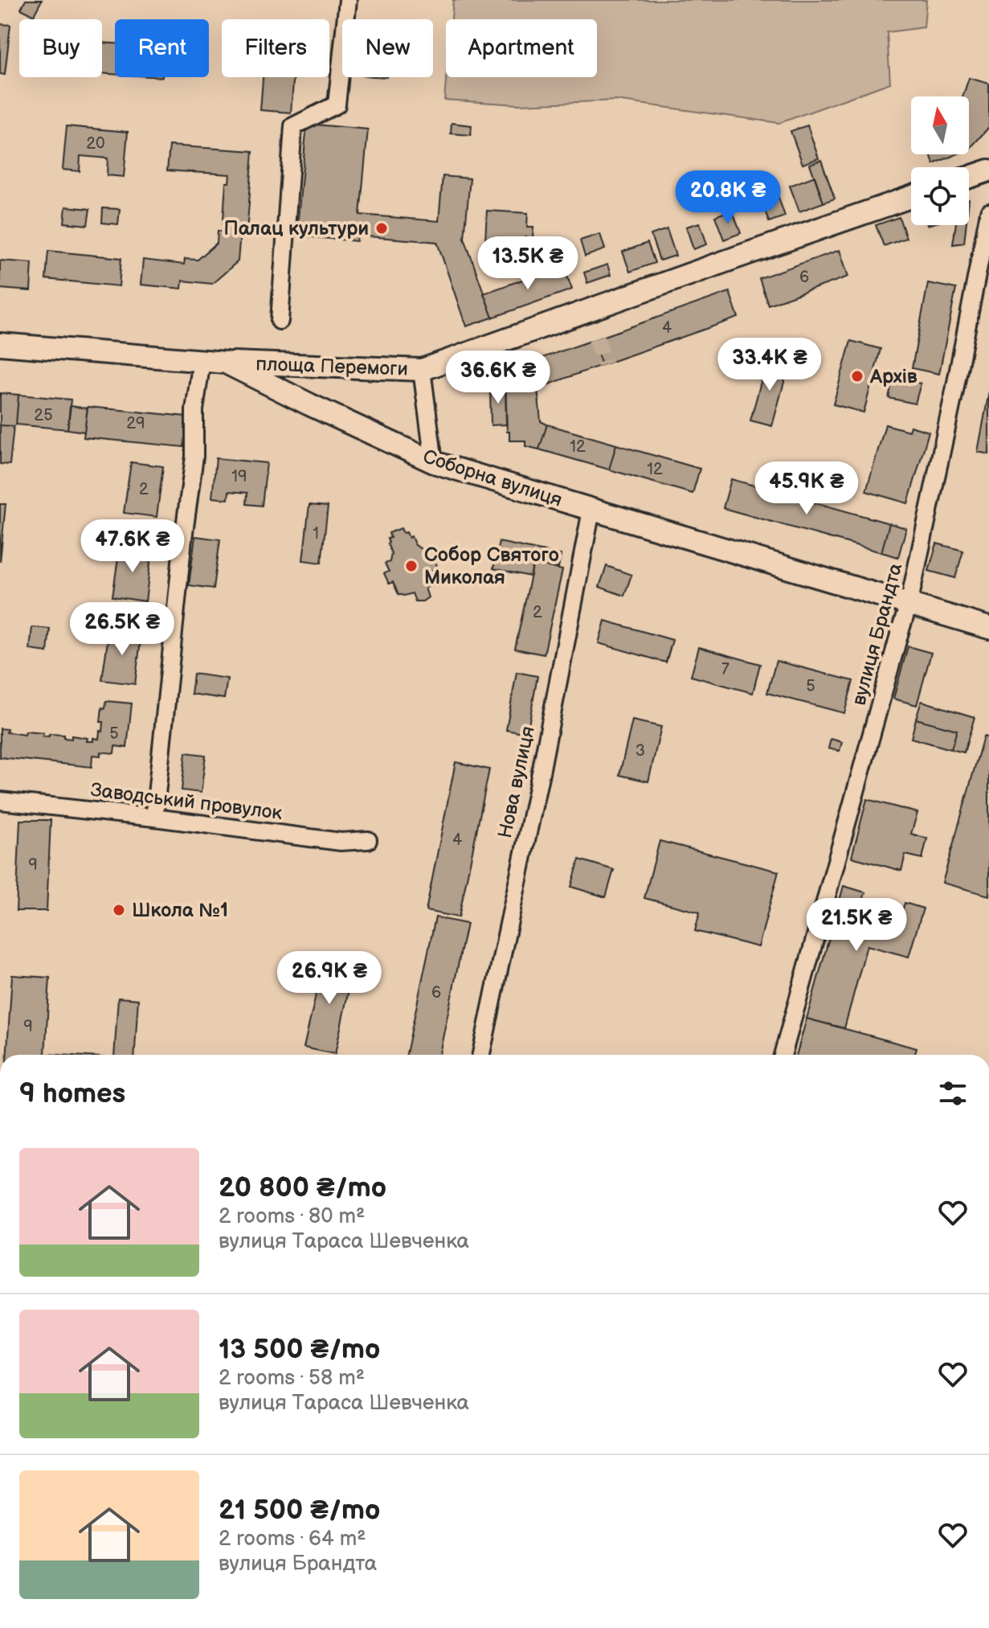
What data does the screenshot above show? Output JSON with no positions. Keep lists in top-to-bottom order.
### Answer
{
  "streets": {
    "main road": ["площа Перемоги", "Соборна вулиця"],
    "street": ["вулиця Брандта", "Нова вулиця", "Заводський провулок"]
  },
  "crossings": [
    ["площа Перемоги", "Соборна вулиця"],
    ["Соборна вулиця", "вулиця Брандта"],
    ["Соборна вулиця", "Нова вулиця"]
  ],
  "places": [
    "Палац культури",
    "Архів",
    "Собор Святого Миколая",
    "Школа №1"
  ],
  "house_numbers": [
    "20",
    "6",
    "4",
    "25",
    "29",
    "12",
    "12",
    "19",
    "2",
    "1",
    "2",
    "7",
    "5",
    "5",
    "3",
    "4",
    "9",
    "6",
    "9"
  ],
  "north": "top",
  "page": {
    "chip": [
      "Buy",
      "Rent",
      "Filters",
      "New",
      "Apartment"
    ],
    "price": [
      "20.8K ₴",
      "13.5K ₴",
      "33.4K ₴",
      "36.6K ₴",
      "45.9K ₴",
      "47.6K ₴",
      "26.5K ₴",
      "21.5K ₴",
      "26.9K ₴"
    ],
    "heading": "9 homes",
    "list": [
      {
        "name": "20 800 ₴/mo",
        "note": "2 rooms · 80 m² · вулиця Тараса Шевченка"
      },
      {
        "name": "13 500 ₴/mo",
        "note": "2 rooms · 58 m² · вулиця Тараса Шевченка"
      },
      {
        "name": "21 500 ₴/mo",
        "note": "2 rooms · 64 m² · вулиця Брандта"
      }
    ]
  }
}
